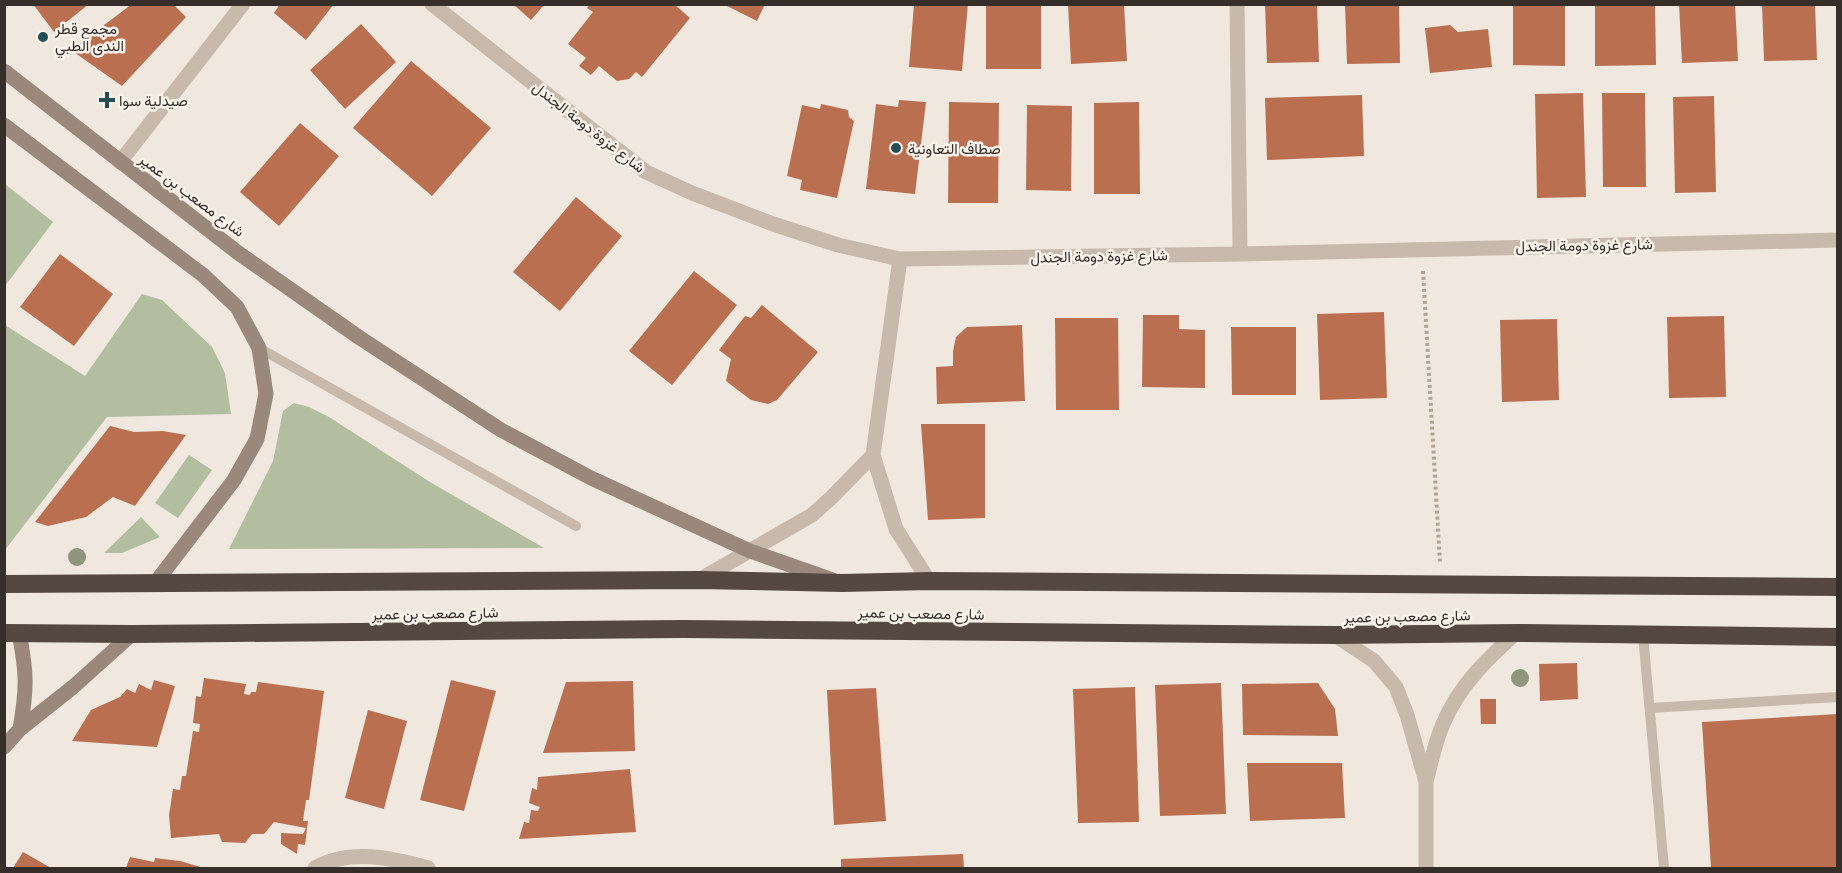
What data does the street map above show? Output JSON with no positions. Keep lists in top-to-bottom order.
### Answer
{
  "streets": {
    "highway": ["شارع مصعب بن عمير"],
    "street": ["شارع غزوة دومة الجندل"]
  },
  "places": {
    "other": ["مجمع قطر الندى الطبي", "صطاف التعاونية"],
    "health": ["صيدلية سوا"]
  }
}
